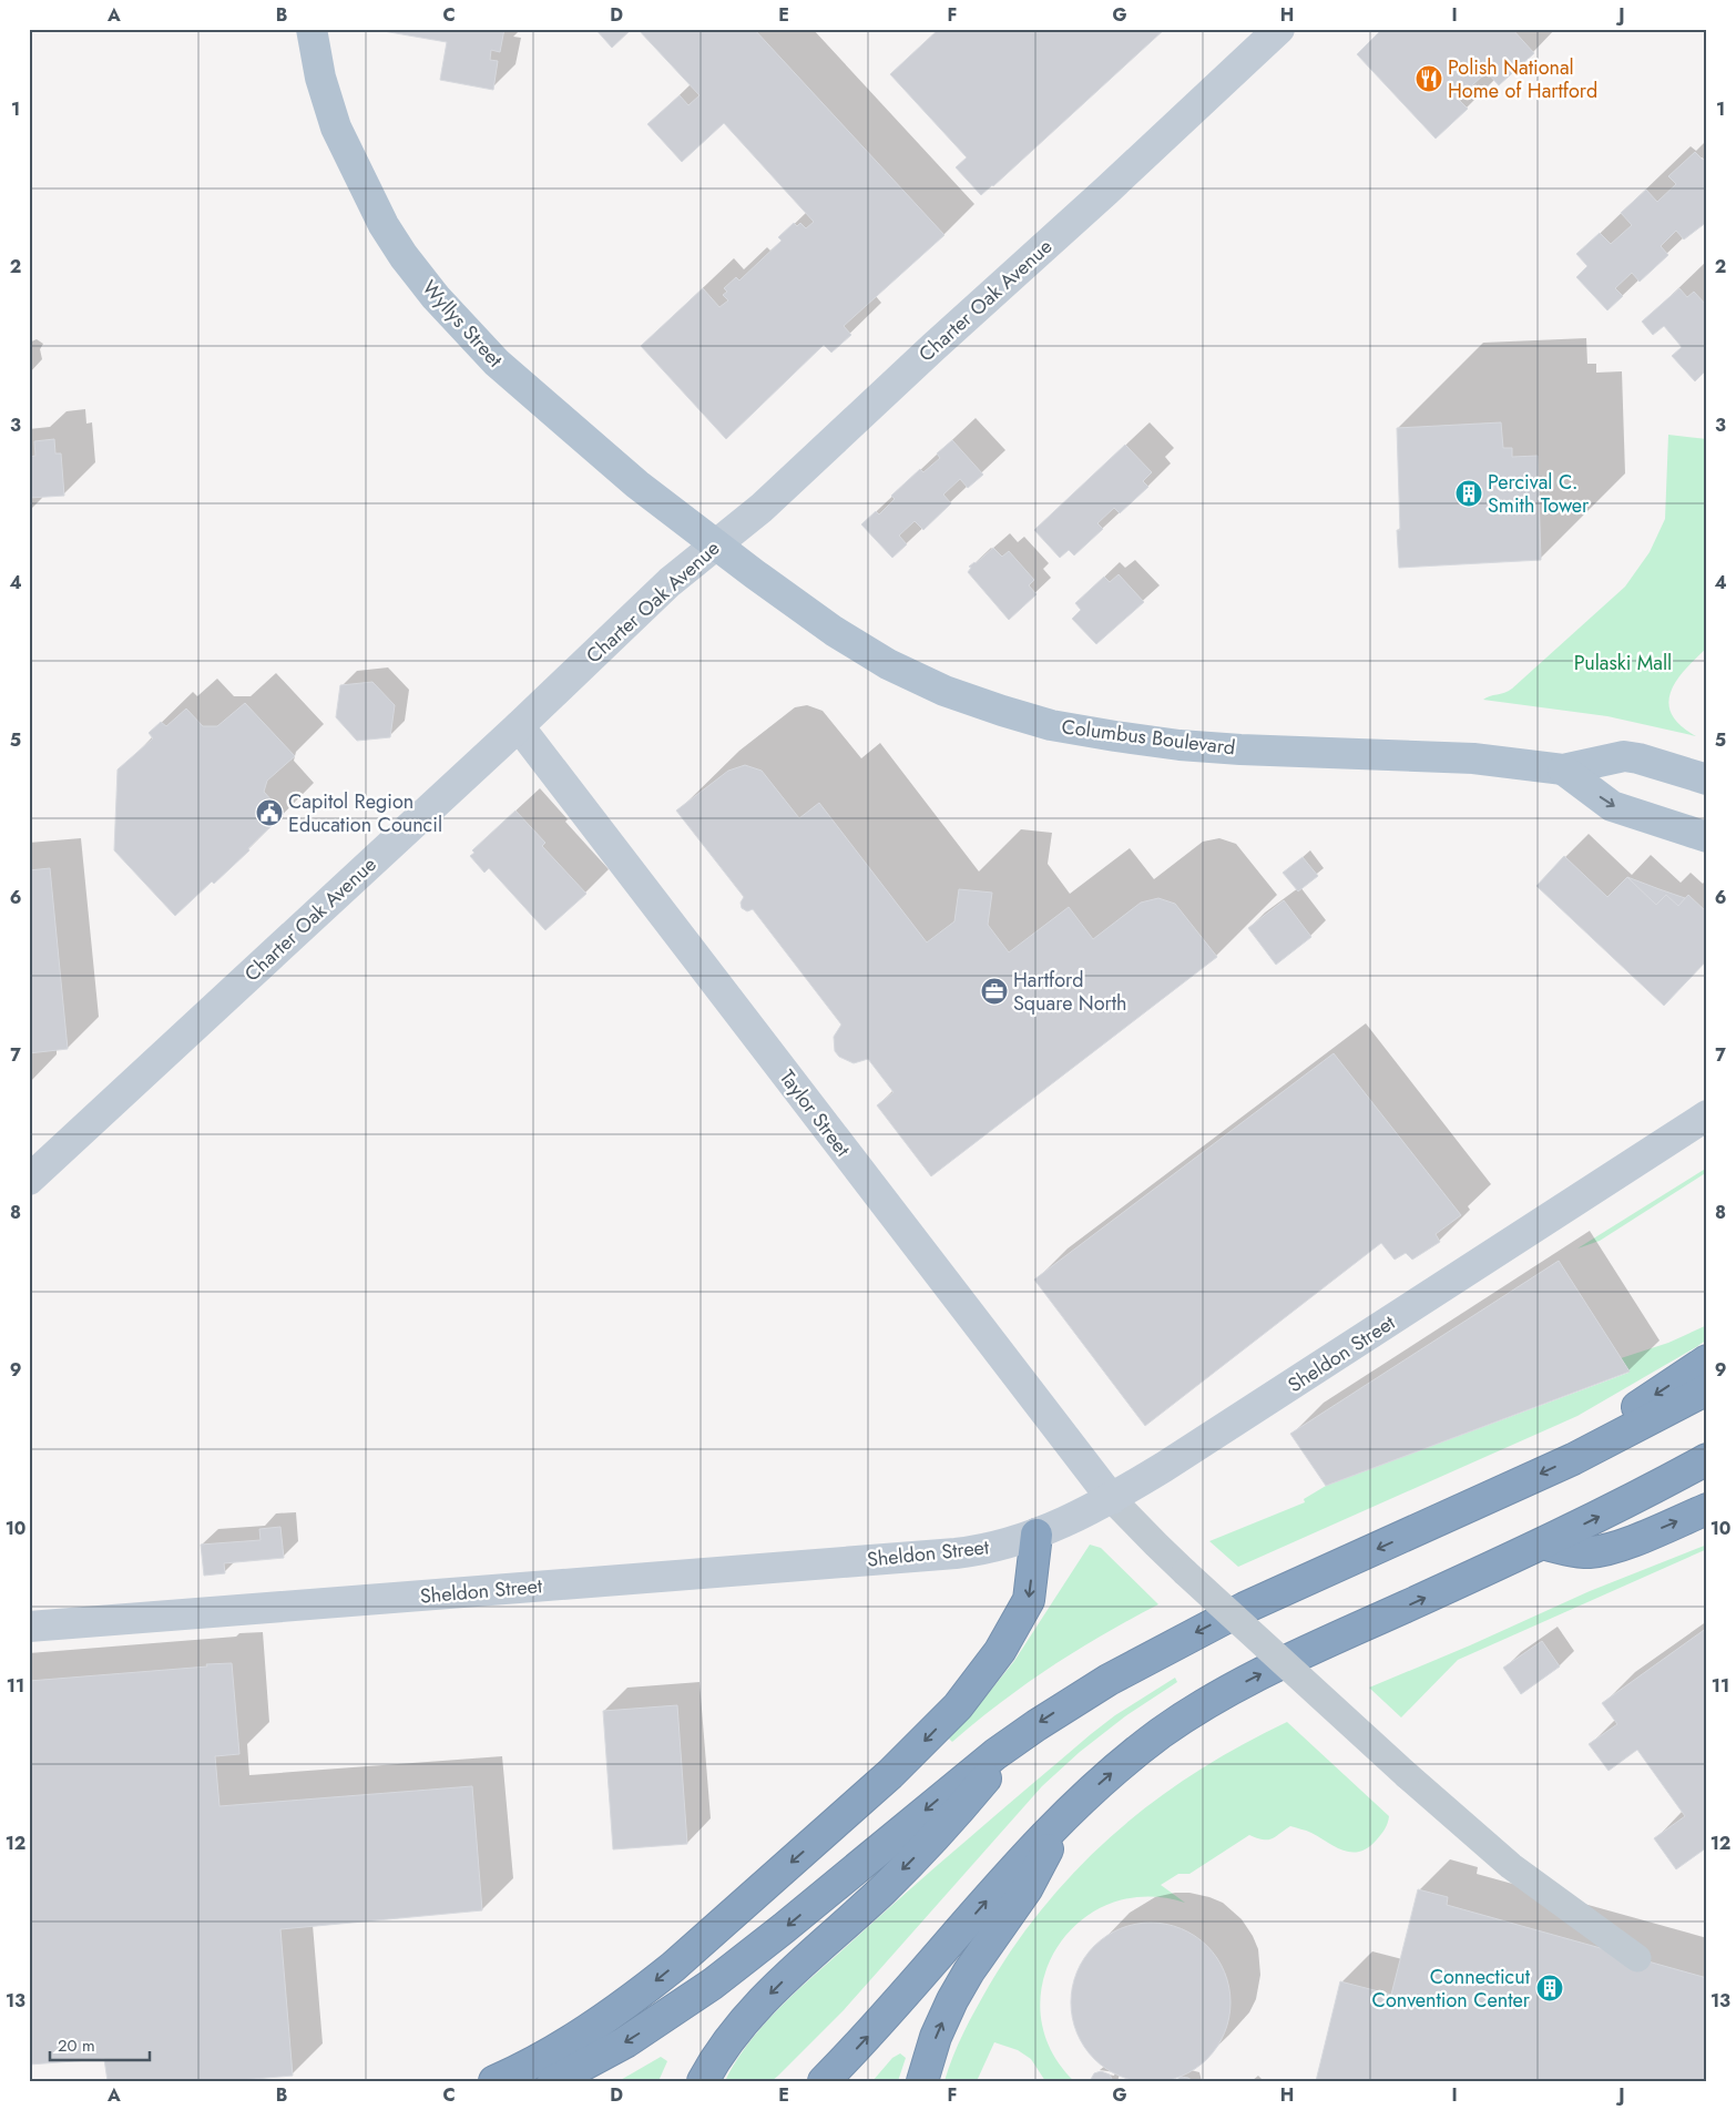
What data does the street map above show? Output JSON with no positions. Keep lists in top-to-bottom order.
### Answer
{
  "streets": {
    "main road": ["Wyllys Street", "Columbus Boulevard"],
    "street": ["Charter Oak Avenue", "Taylor Street", "Sheldon Street"]
  },
  "crossings": [
    ["Charter Oak Avenue", "Wyllys Street"],
    ["Charter Oak Avenue", "Columbus Boulevard"],
    ["Charter Oak Avenue", "Taylor Street"],
    ["Wyllys Street", "Columbus Boulevard"],
    ["Taylor Street", "Sheldon Street"]
  ],
  "parks": ["Pulaski Mall"],
  "places": {
    "restaurant": ["Polish National Home of Hartford"],
    "building": ["Percival C. Smith Tower", "Connecticut Convention Center"],
    "public building": ["Capitol Region Education Council"],
    "office": ["Hartford Square North"]
  },
  "scale_bar": "20 m",
  "grid": {
    "columns": [
      "A",
      "B",
      "C",
      "D",
      "E",
      "F",
      "G",
      "H",
      "I",
      "J"
    ],
    "rows": [
      "1",
      "2",
      "3",
      "4",
      "5",
      "6",
      "7",
      "8",
      "9",
      "10",
      "11",
      "12",
      "13"
    ]
  }
}
